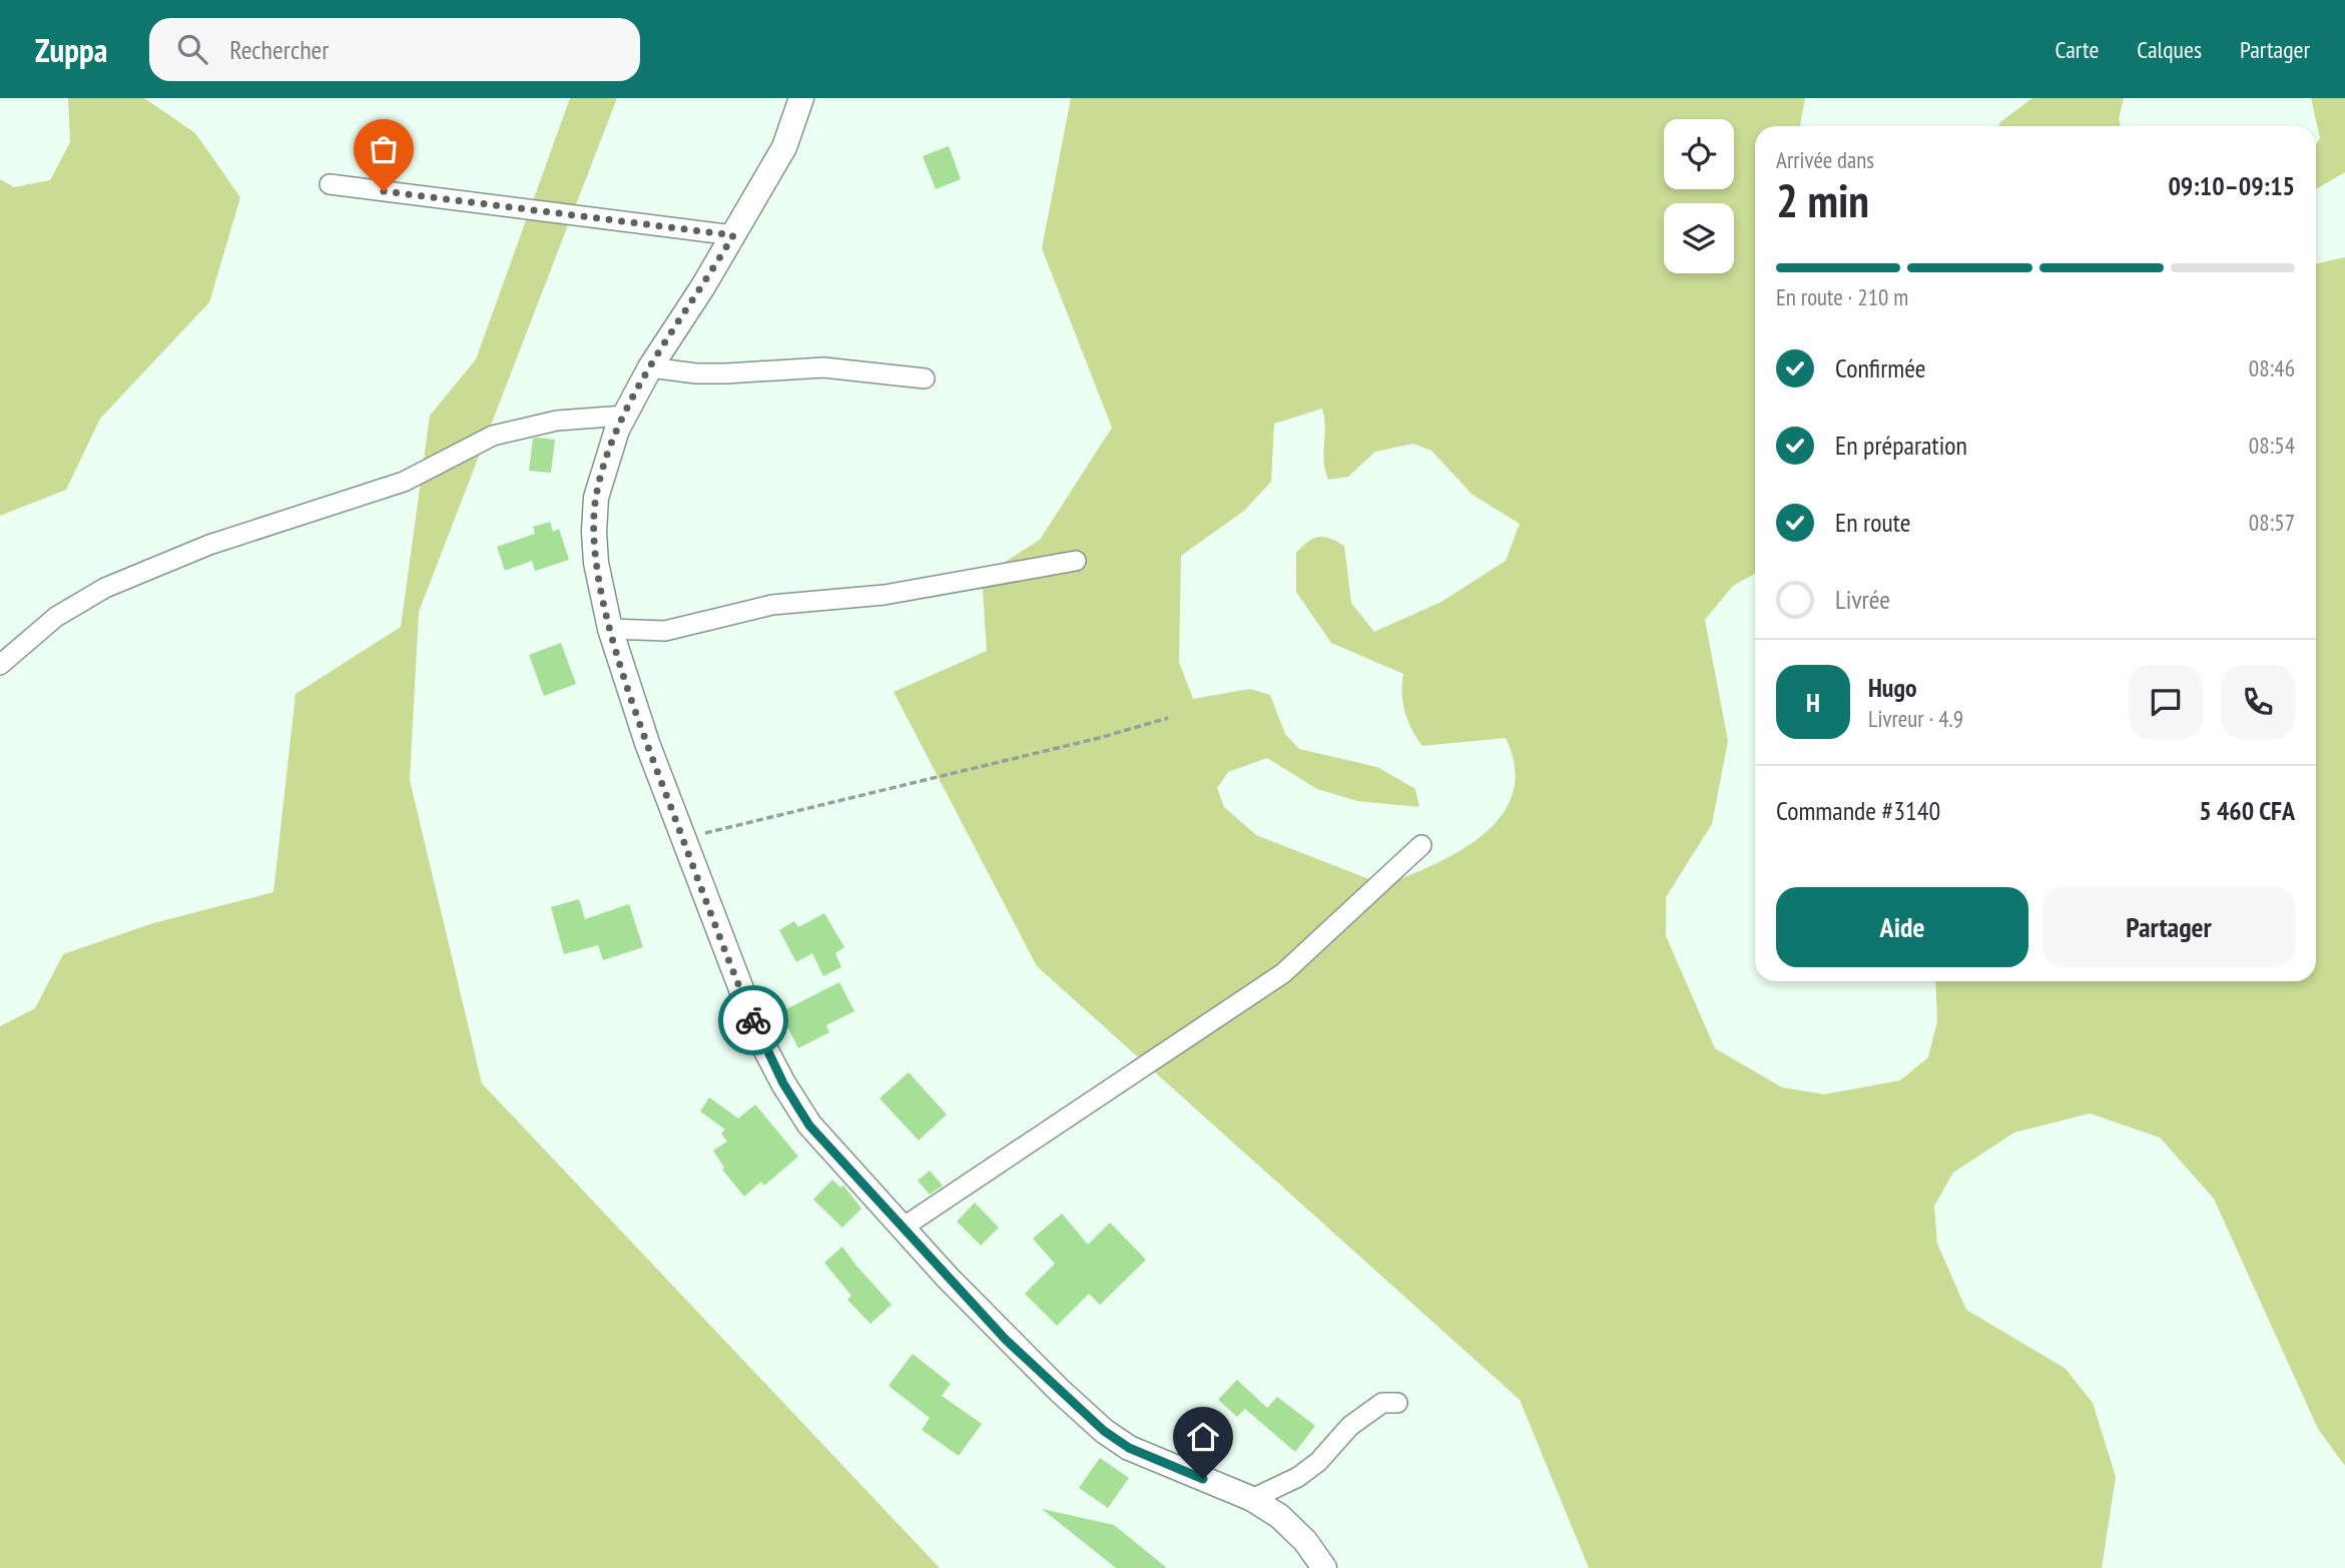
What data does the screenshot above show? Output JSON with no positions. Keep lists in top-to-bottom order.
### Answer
{
  "page": {
    "header": "Zuppa",
    "search": "Rechercher",
    "nav": ["Carte", "Calques", "Partager"],
    "heading": ["2 min", "Arrivée dans", "09:10–09:15"],
    "panel": [
      "Hugo",
      "Livreur · 4.9",
      "Commande #3140",
      "5 460 CFA"
    ],
    "bar": "En route · 210 m",
    "list": [
      ["Confirmée", "08:46"],
      ["En préparation", "08:54"],
      ["En route", "08:57"],
      "Livrée"
    ],
    "round": "H",
    "buttons": ["Aide", "Partager"]
  }
}
